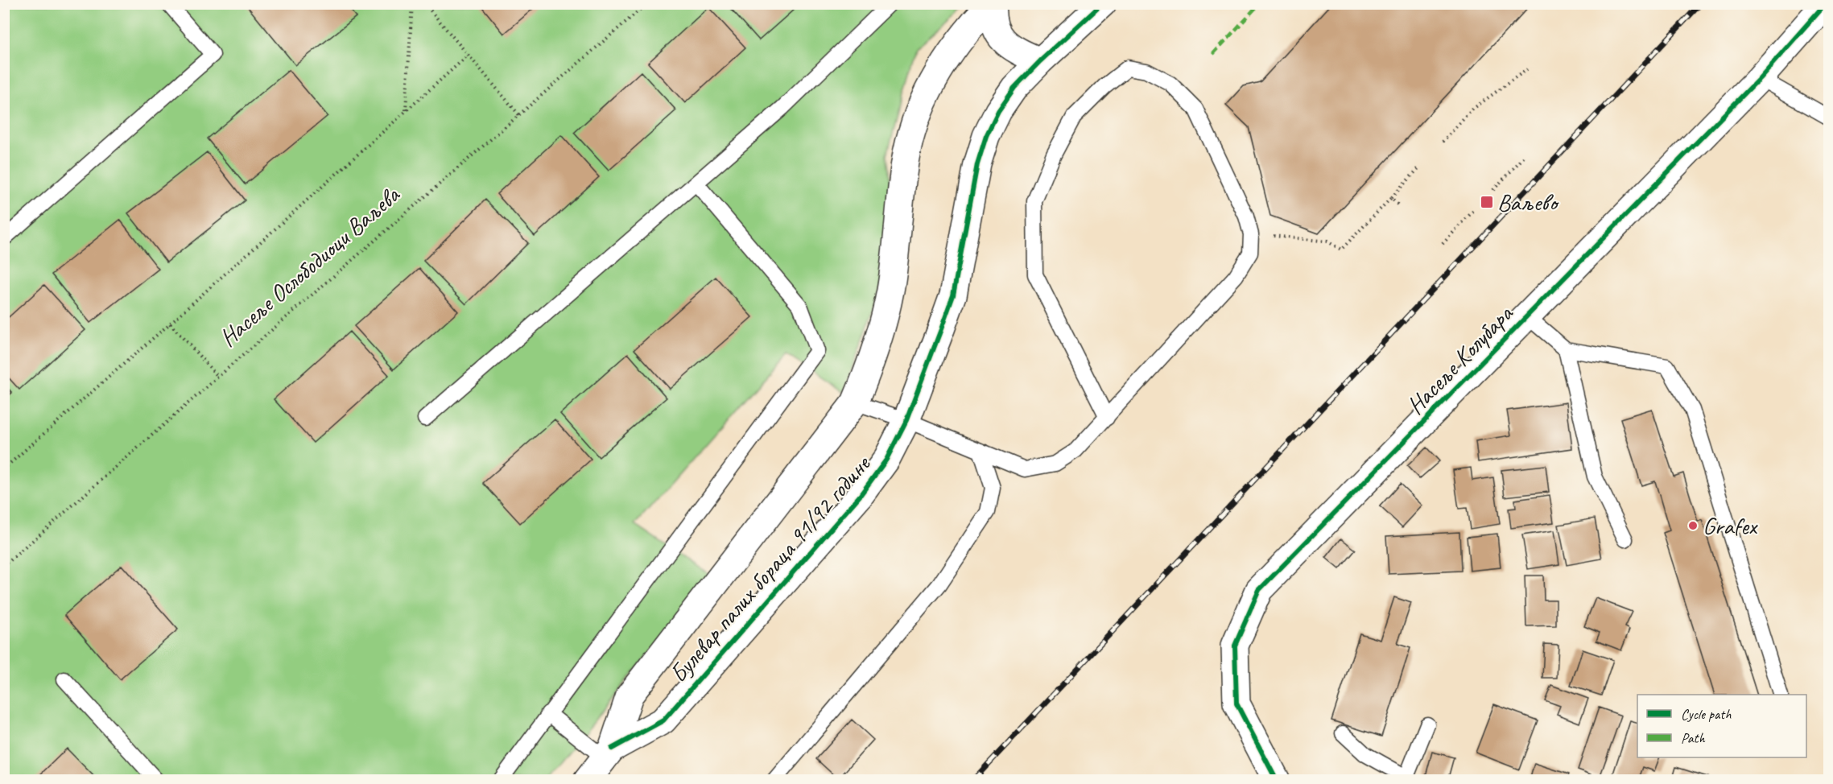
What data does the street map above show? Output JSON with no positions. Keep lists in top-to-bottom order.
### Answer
{
  "streets": {
    "street": ["Насеље Колубара", "Булевар палих бораца 91/92 године"],
    "path": ["Насеље Ослободиоци Ваљева"]
  },
  "places": {
    "transit": ["Ваљево"],
    "other": ["Grafex"]
  },
  "legend": ["Cycle path", "Path"]
}
